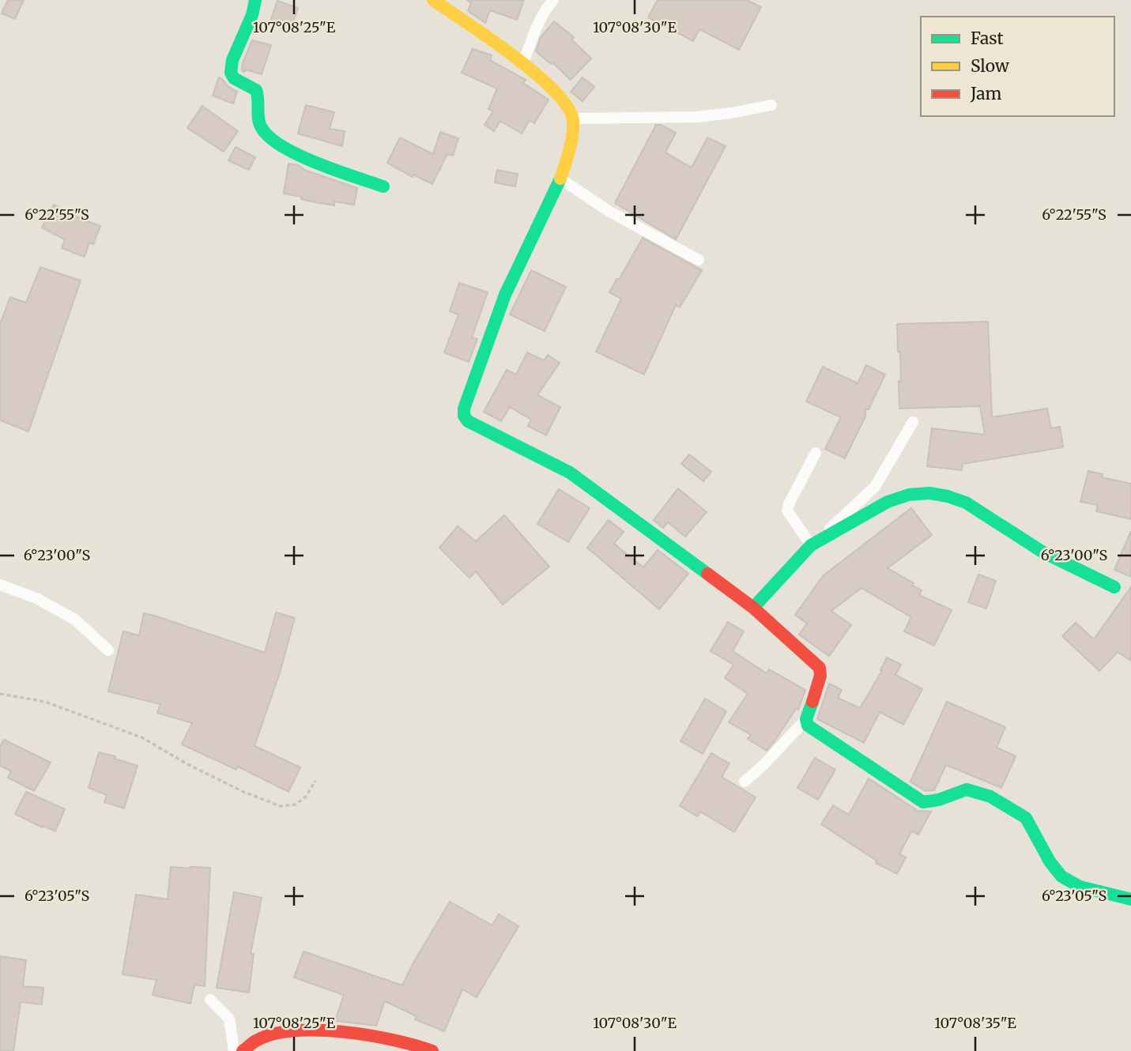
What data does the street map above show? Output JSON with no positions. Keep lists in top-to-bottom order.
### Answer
{
  "legend": ["Fast", "Slow", "Jam"],
  "coordinates": [
    "107°08'25\"E",
    "107°08'30\"E",
    "6°22'55\"S",
    "6°23'00\"S",
    "6°23'05\"S",
    "107°08'35\"E"
  ]
}
